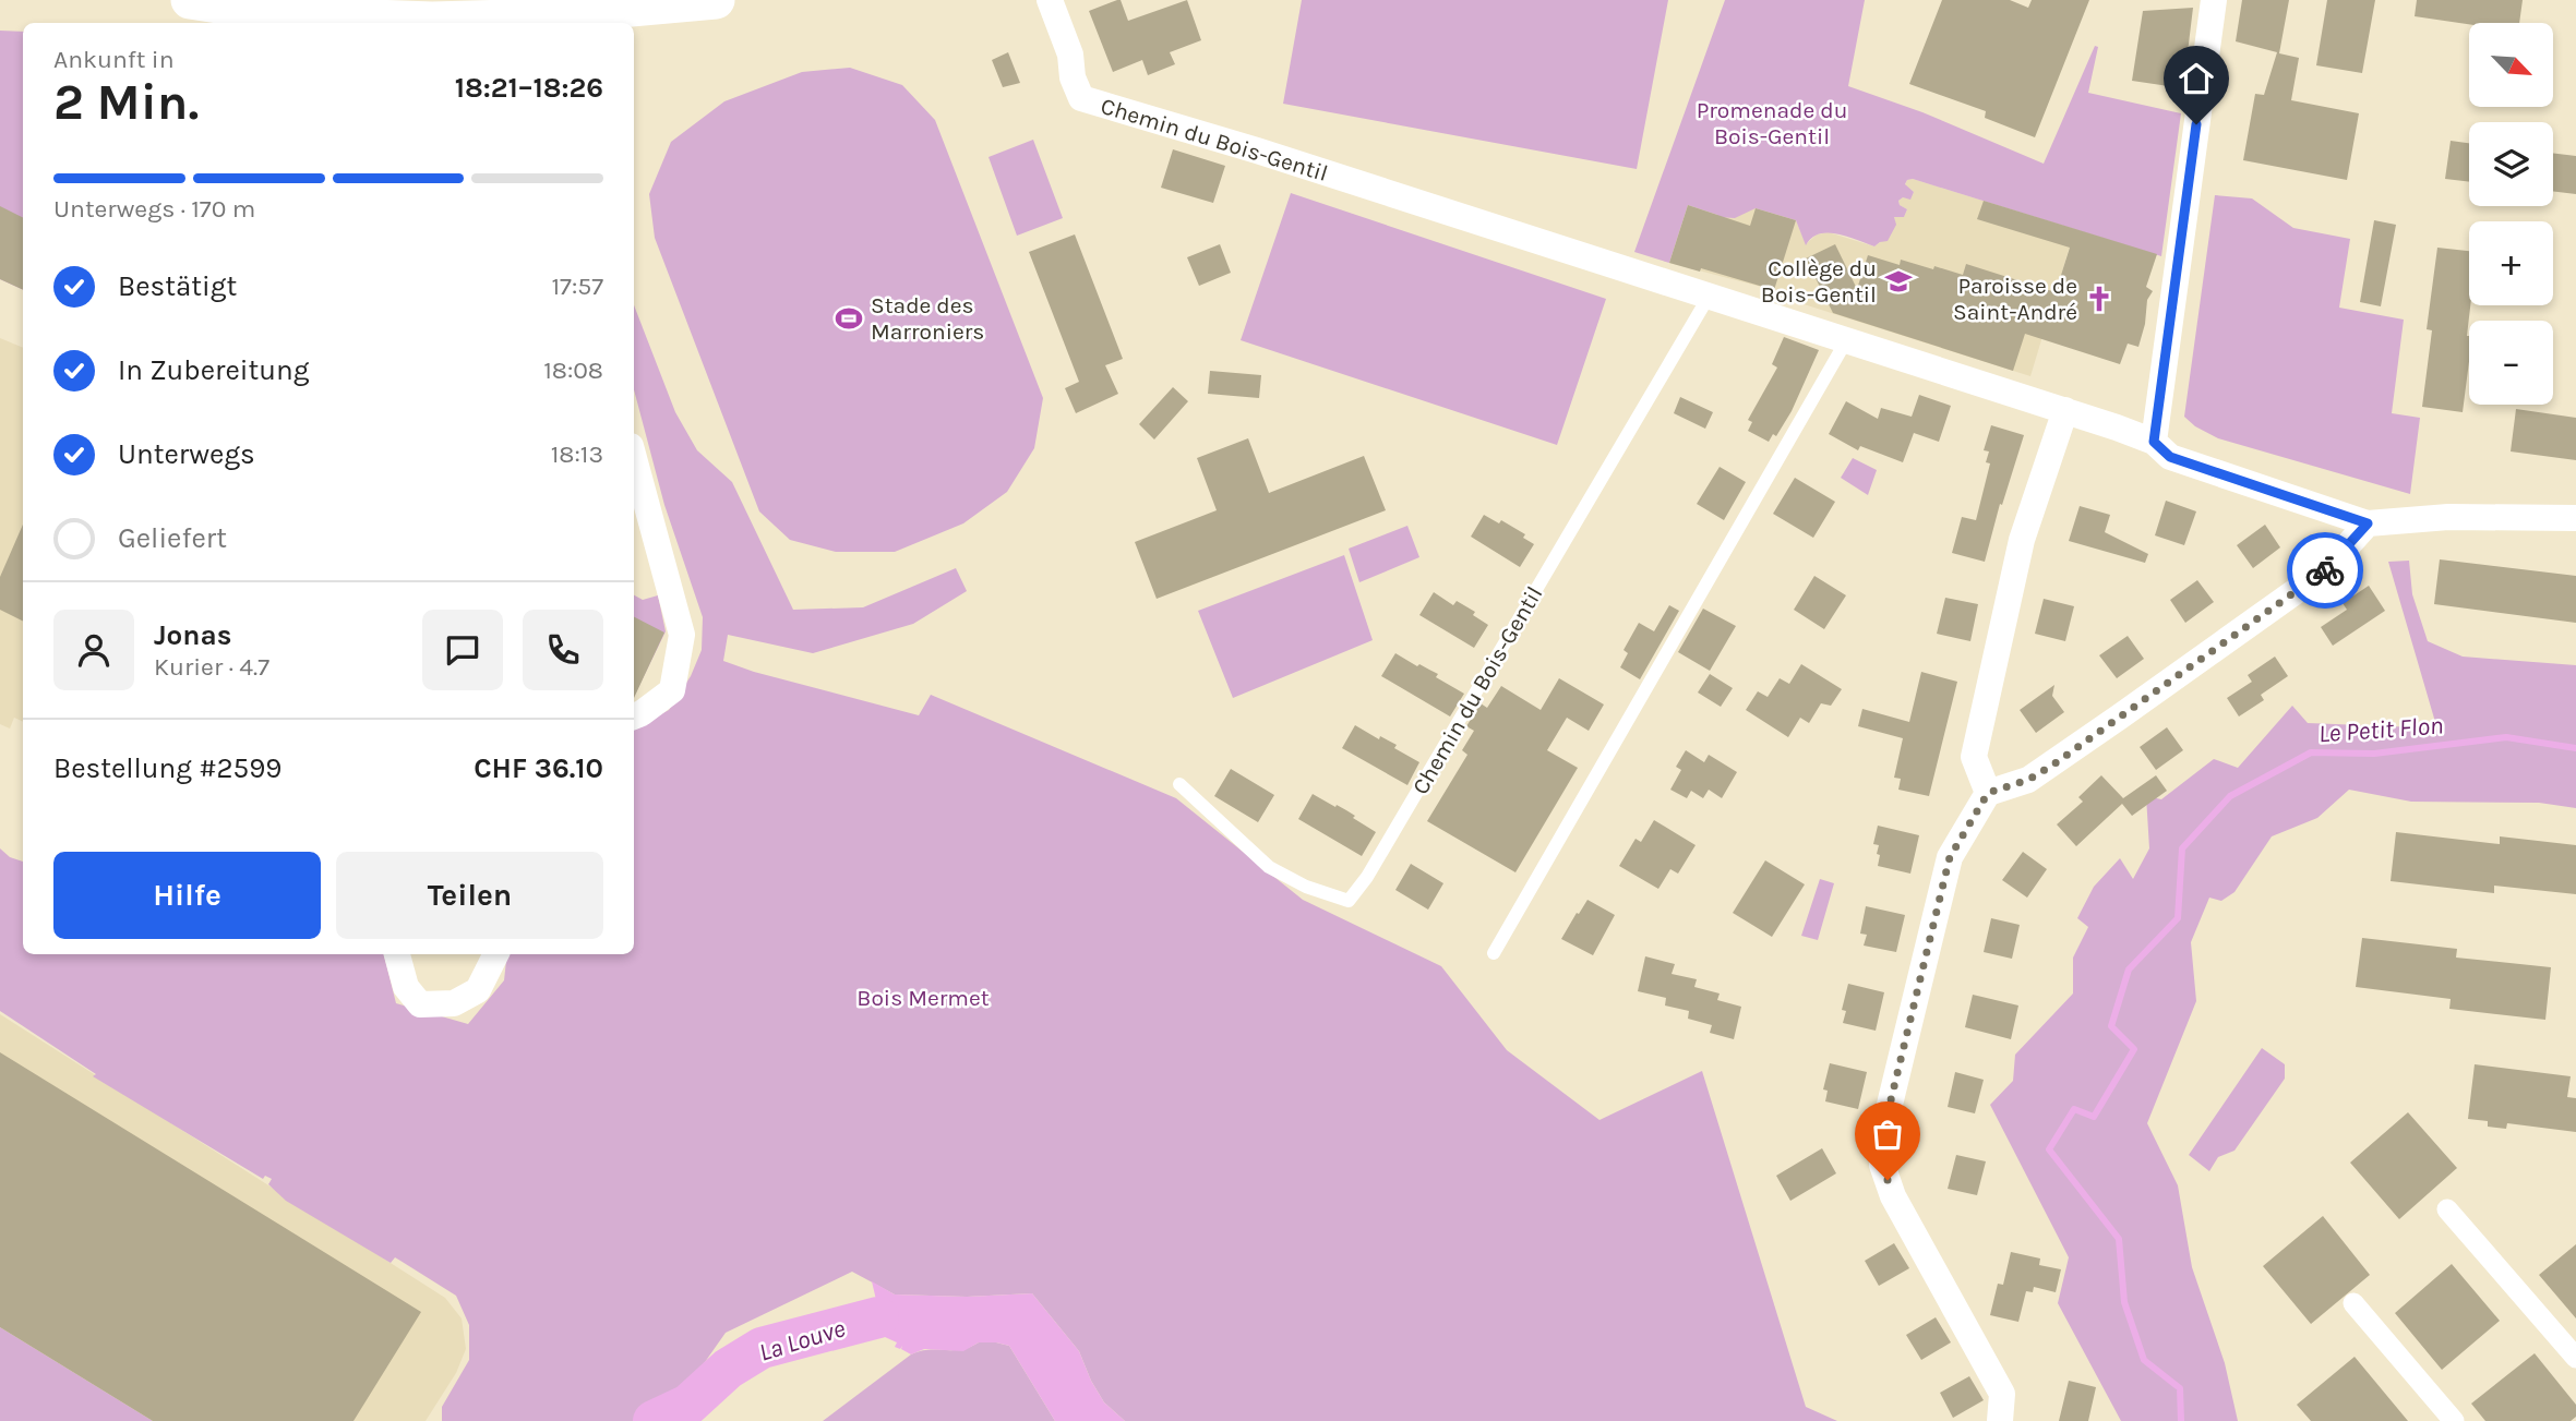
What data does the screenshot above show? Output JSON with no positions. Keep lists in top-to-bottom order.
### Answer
{
  "streets": {
    "street": ["Chemin du Bois-Gentil"]
  },
  "water": ["Le Petit Flon", "La Louve"],
  "parks": ["Promenade du Bois-Gentil", "Bois Mermet"],
  "places": {
    "school or university": ["Collège du Bois-Gentil"],
    "church": ["Paroisse de Saint-André"],
    "sports": ["Stade des Marroniers"]
  },
  "north": "bottom right",
  "page": {
    "map_buttons": ["+", "−"],
    "heading": ["2 Min.", "Ankunft in", "18:21–18:26"],
    "panel": [
      "Jonas",
      "Kurier · 4.7",
      "Bestellung #2599",
      "CHF 36.10"
    ],
    "bar": "Unterwegs · 170 m",
    "list": [
      ["Bestätigt", "17:57"],
      ["In Zubereitung", "18:08"],
      ["Unterwegs", "18:13"],
      "Geliefert"
    ],
    "buttons": ["Hilfe", "Teilen"]
  }
}
